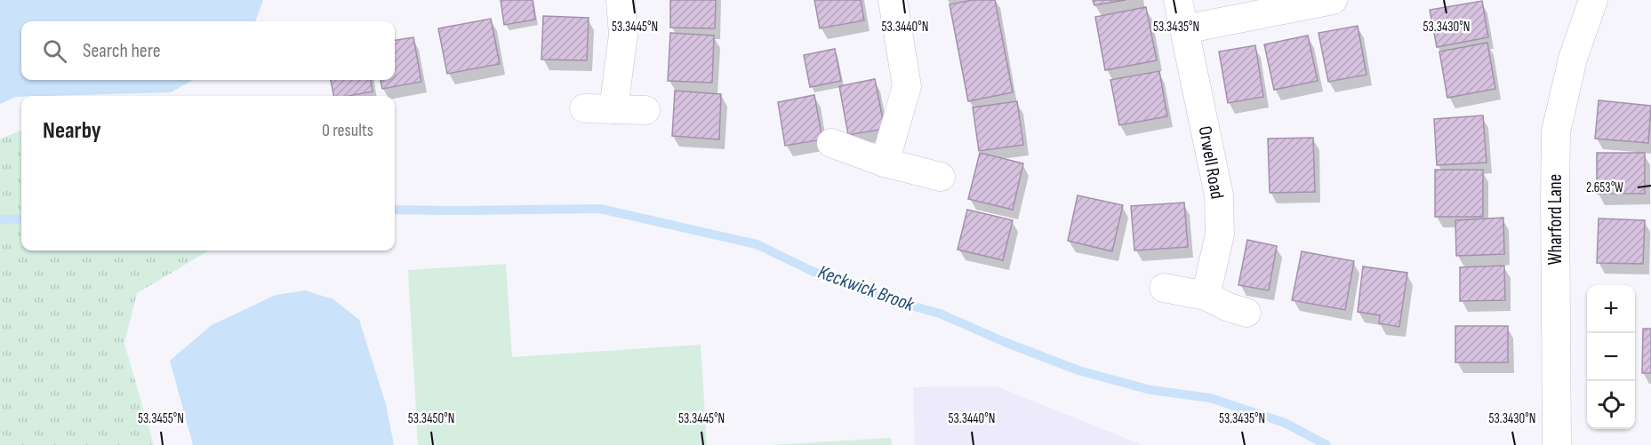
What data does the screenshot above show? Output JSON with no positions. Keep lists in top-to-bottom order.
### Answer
{
  "streets": {
    "street": ["Orwell Road", "Wharford Lane"]
  },
  "water": ["Keckwick Brook"],
  "page": {
    "search": "Search here",
    "heading": ["Nearby", "0 results"],
    "map_buttons": ["+", "−"]
  },
  "coordinates": [
    "53.3445°N",
    "53.3440°N",
    "53.3435°N",
    "53.3430°N",
    "2.653°W",
    "53.3455°N",
    "53.3450°N"
  ]
}
